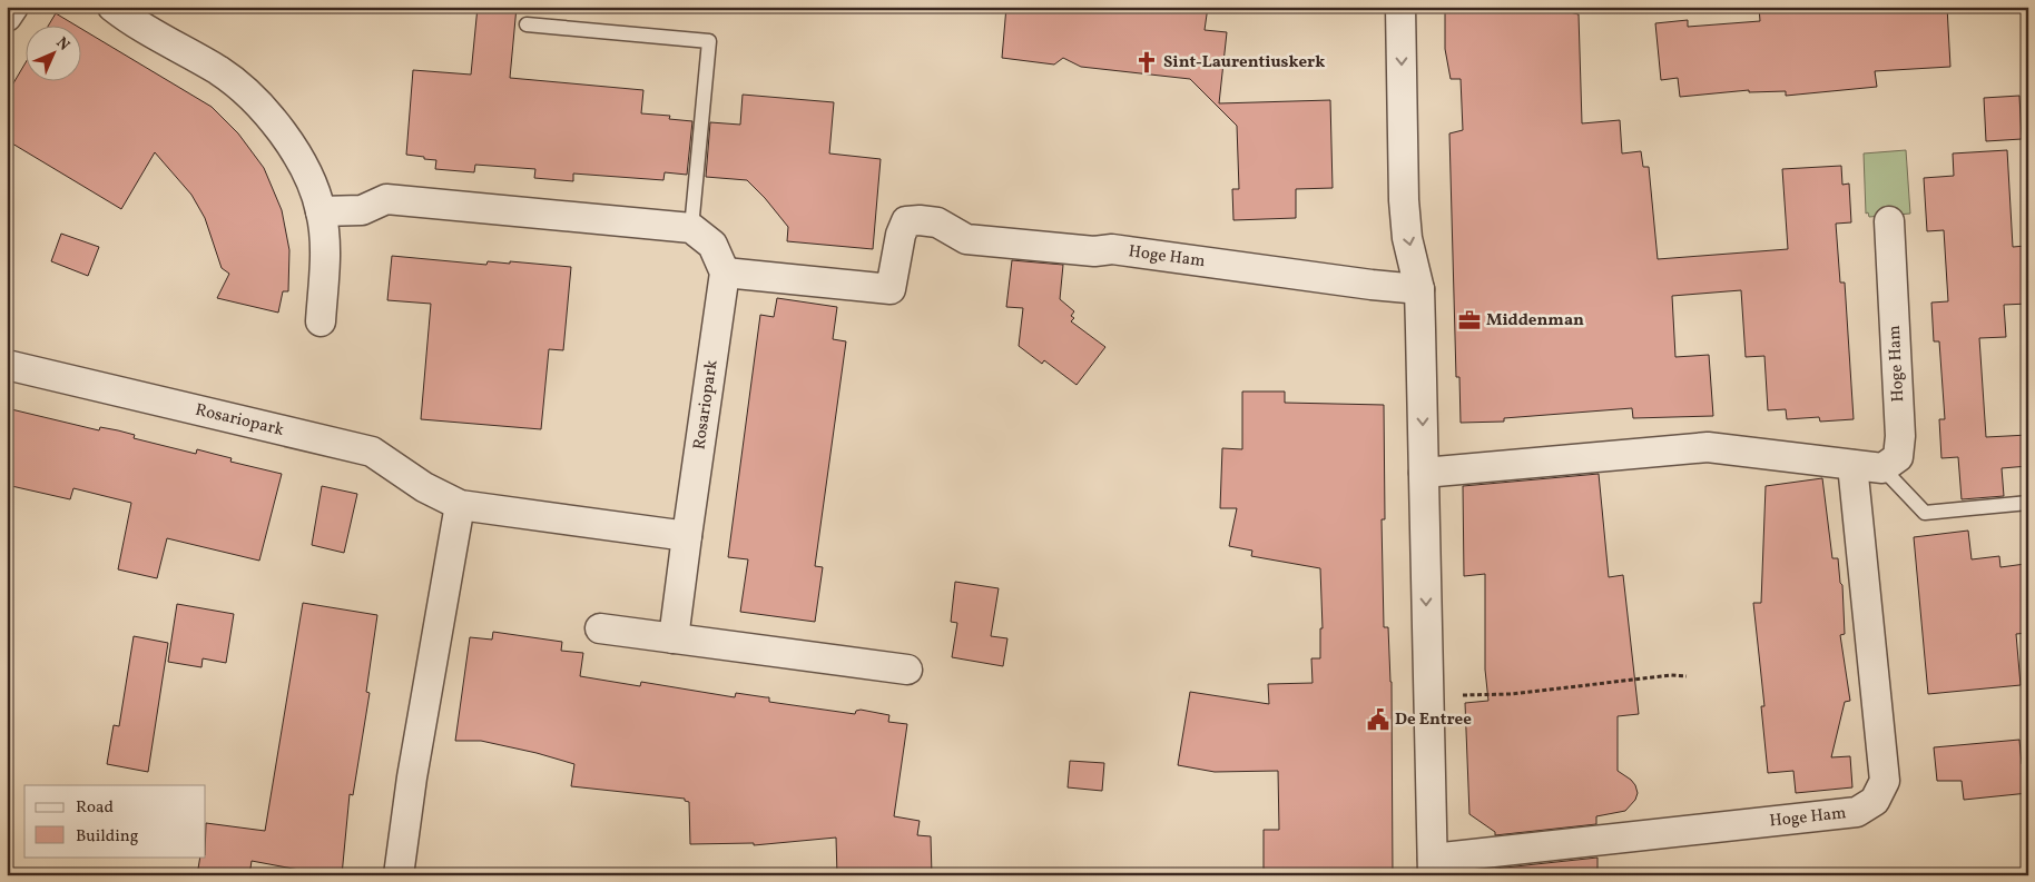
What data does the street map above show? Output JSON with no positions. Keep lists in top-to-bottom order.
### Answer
{
  "streets": {
    "street": ["Hoge Ham", "Rosariopark"]
  },
  "crossings": [
    ["Hoge Ham", "Rosariopark"]
  ],
  "places": {
    "church": ["Sint-Laurentiuskerk"],
    "office": ["Middenman"],
    "public building": ["De Entree"]
  },
  "legend": ["Road", "Building"],
  "north": "top right"
}
